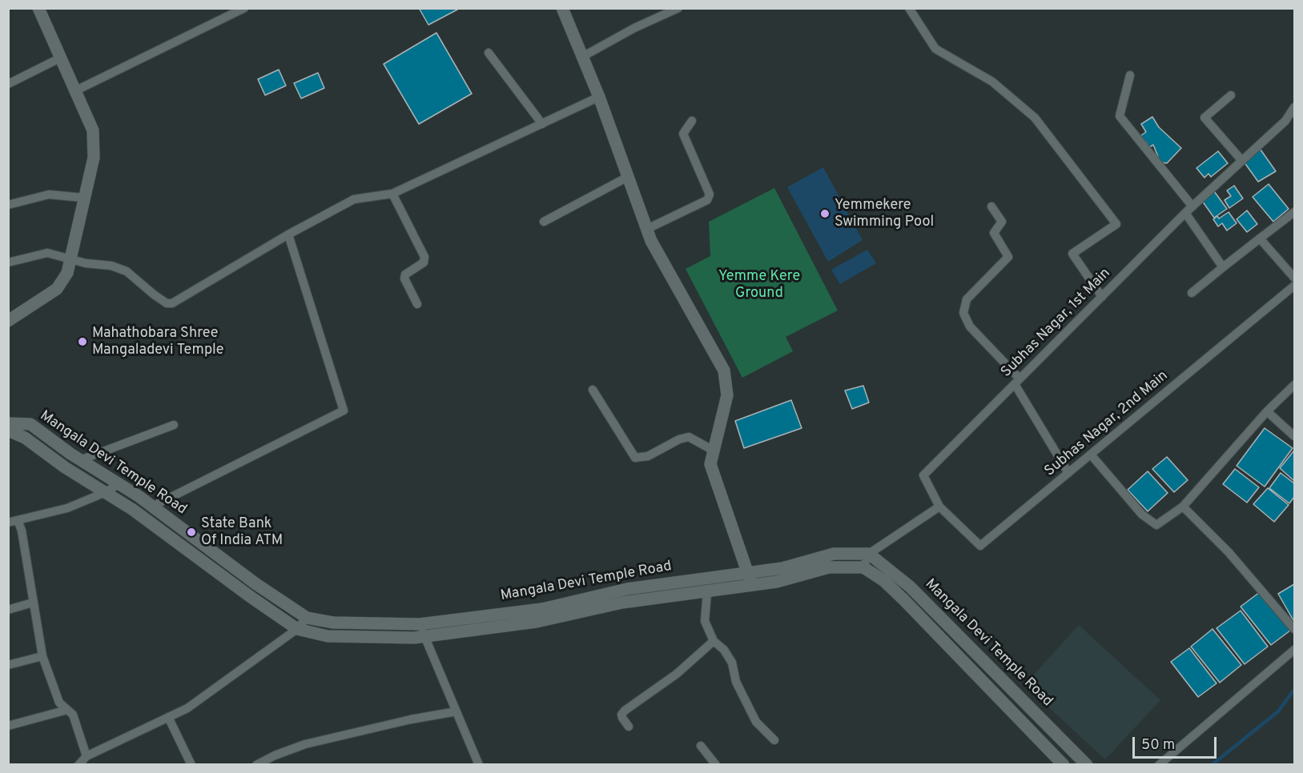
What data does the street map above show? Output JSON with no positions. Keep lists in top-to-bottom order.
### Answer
{
  "streets": {
    "main road": ["Mangala Devi Temple Road"],
    "street": ["Subhas Nagar, 1st Main", "Subhas Nagar, 2nd Main"]
  },
  "crossings": [
    ["Subhas Nagar, 1st Main", "Subhas Nagar, 2nd Main"]
  ],
  "parks": ["Yemme Kere Ground"],
  "places": ["Yemmekere Swimming Pool", "Mahathobara Shree Mangaladevi Temple", "State Bank Of India ATM"],
  "scale_bar": "50 m"
}
